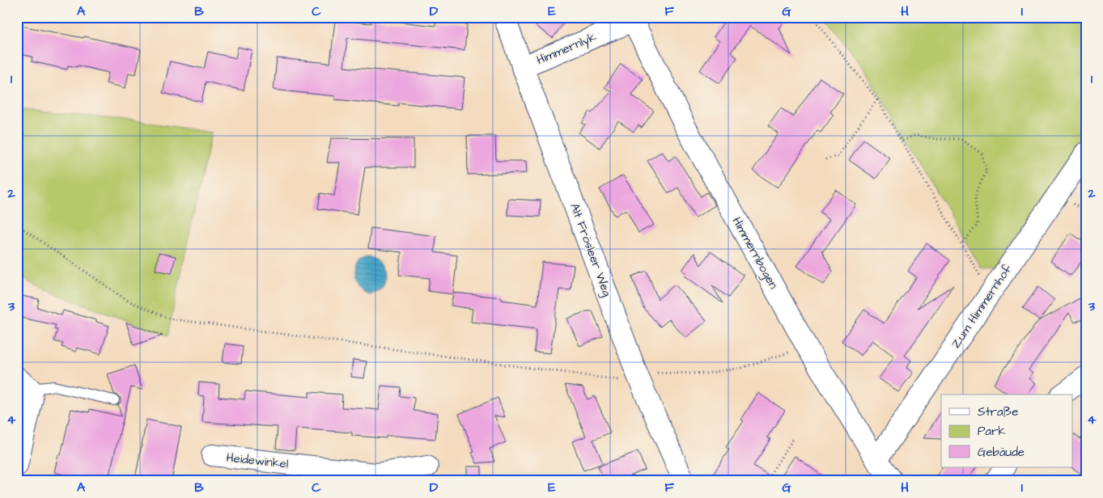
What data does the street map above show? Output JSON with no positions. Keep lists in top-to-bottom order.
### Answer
{
  "streets": {
    "street": [
      "Himmernlyk",
      "Alt Frösleer Weg",
      "Himmernbogen",
      "Zum Himmernhof",
      "Heidewinkel"
    ]
  },
  "crossings": [
    ["Himmernlyk", "Alt Frösleer Weg"],
    ["Himmernlyk", "Himmernbogen"],
    ["Himmernbogen", "Zum Himmernhof"]
  ],
  "legend": ["Straße", "Park", "Gebäude"],
  "grid": {
    "columns": [
      "A",
      "B",
      "C",
      "D",
      "E",
      "F",
      "G",
      "H",
      "I"
    ],
    "rows": [
      "1",
      "2",
      "3",
      "4"
    ]
  }
}
